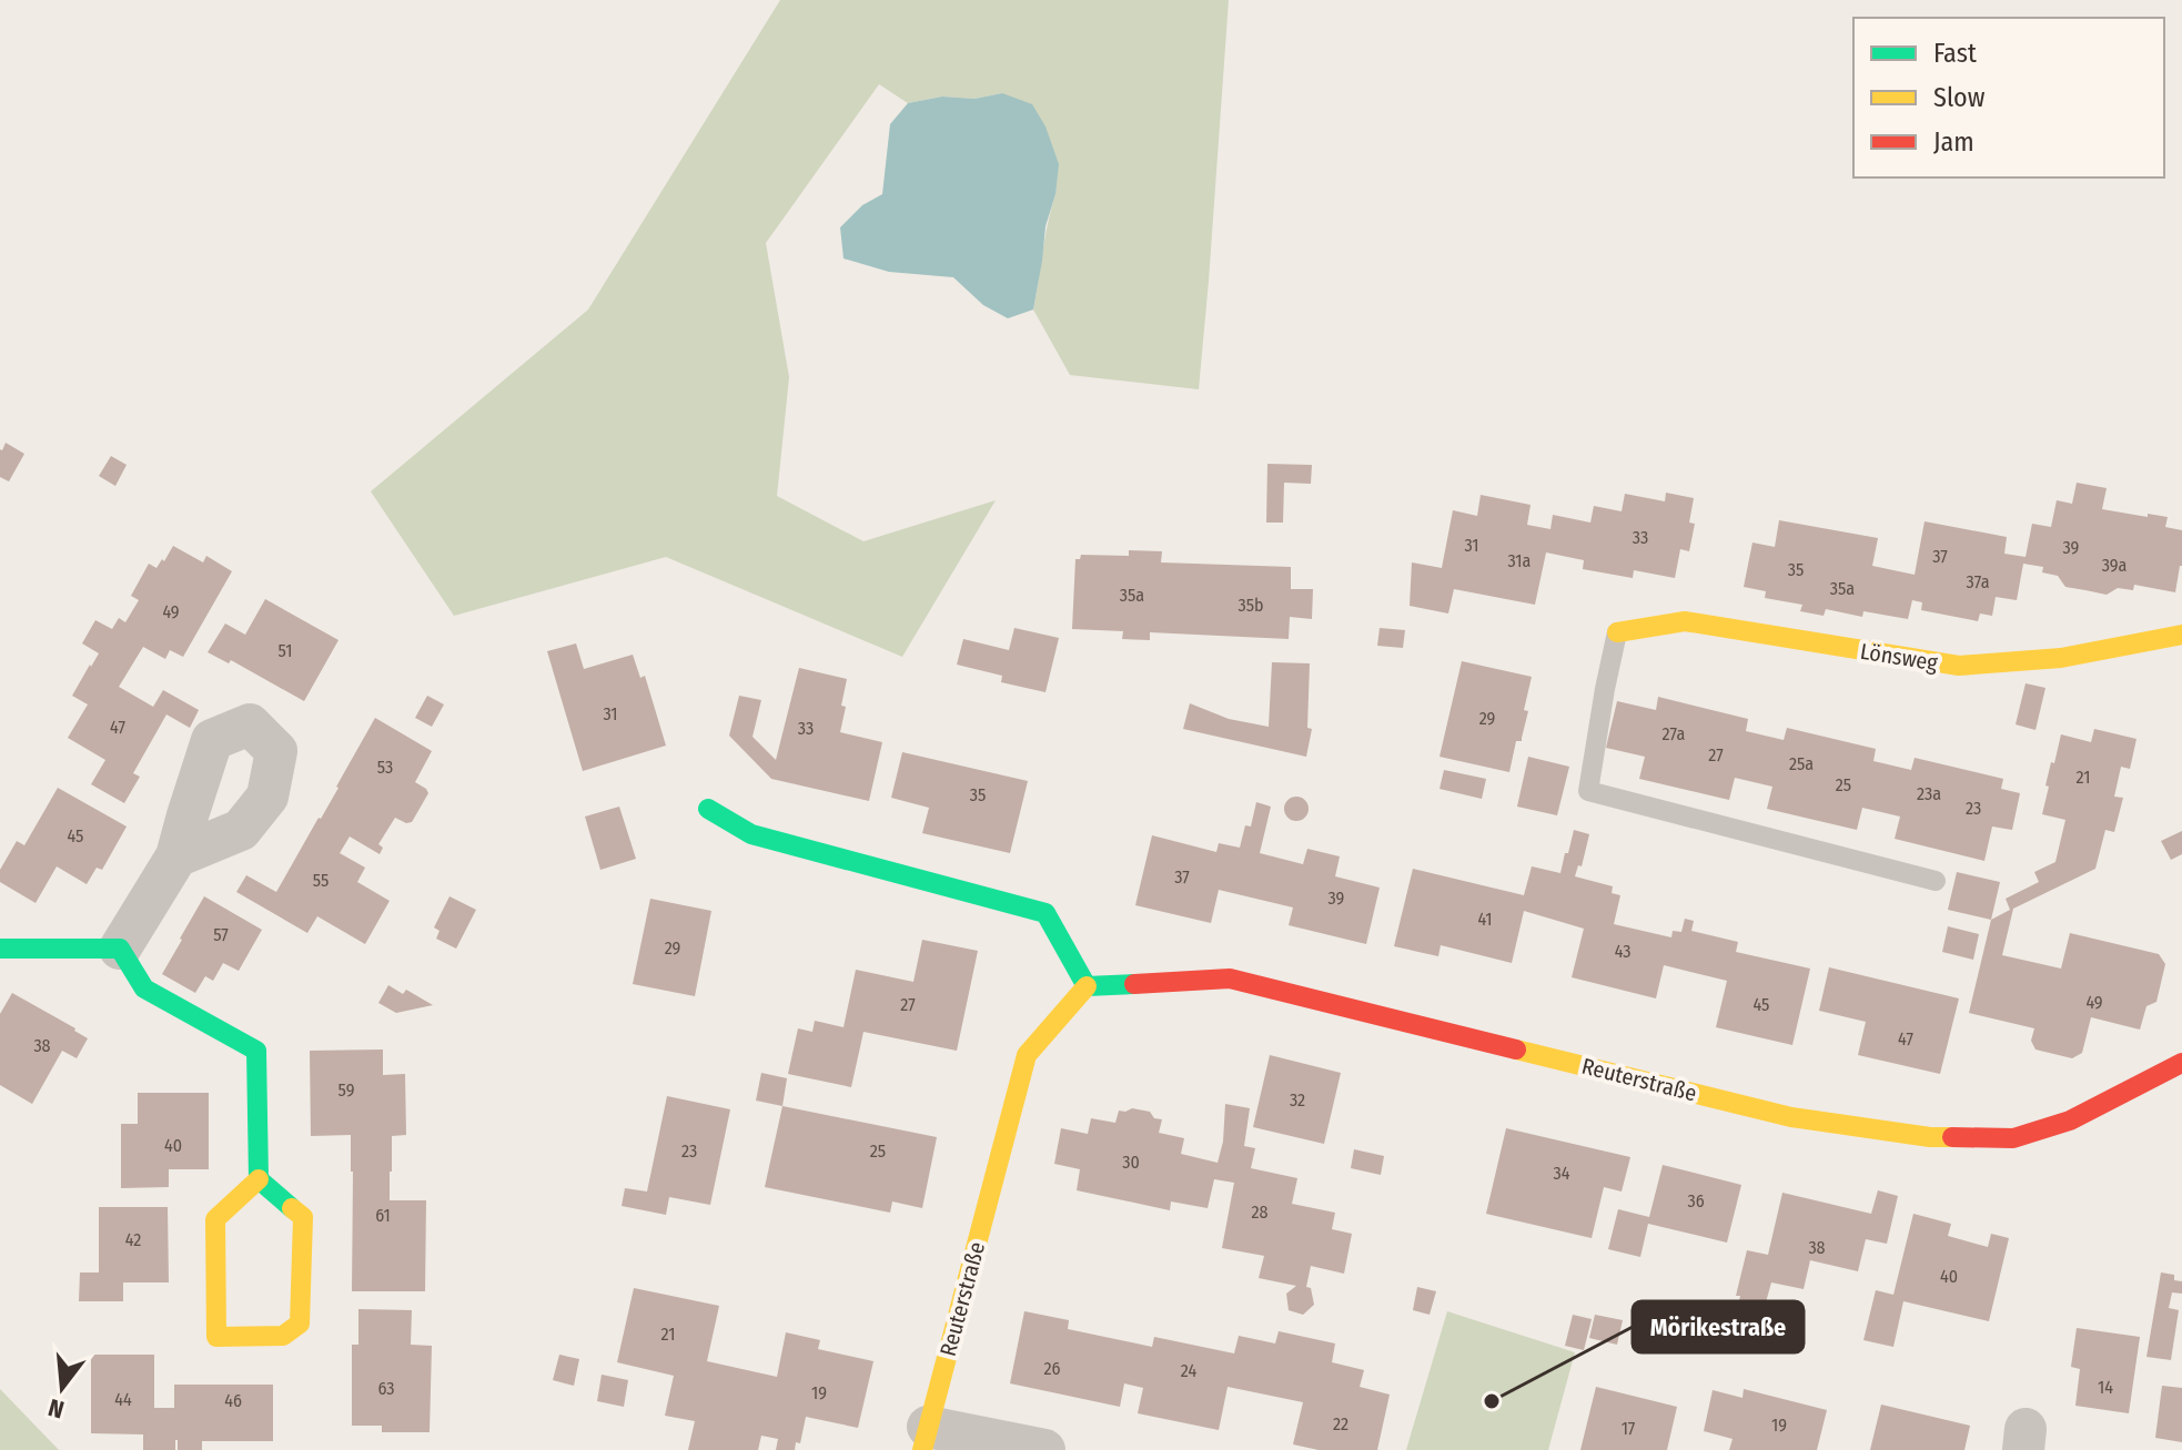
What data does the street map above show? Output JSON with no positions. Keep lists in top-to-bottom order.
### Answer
{
  "streets": {
    "street": ["Lönsweg", "Reuterstraße"]
  },
  "places": ["Mörikestraße"],
  "house_numbers": [
    "33",
    "31",
    "39",
    "37",
    "31a",
    "39a",
    "35",
    "37a",
    "35a",
    "35a",
    "35b",
    "49",
    "51",
    "31",
    "29",
    "47",
    "33",
    "27a",
    "27",
    "25a",
    "53",
    "21",
    "25",
    "23a",
    "35",
    "23",
    "45",
    "37",
    "55",
    "39",
    "41",
    "57",
    "29",
    "43",
    "49",
    "27",
    "45",
    "47",
    "38",
    "59",
    "32",
    "40",
    "23",
    "25",
    "30",
    "34",
    "36",
    "28",
    "61",
    "42",
    "38",
    "40",
    "21",
    "26",
    "24",
    "14",
    "63",
    "19",
    "44",
    "46",
    "22",
    "19",
    "17"
  ],
  "legend": ["Fast", "Slow", "Jam"],
  "north": "bottom"
}
